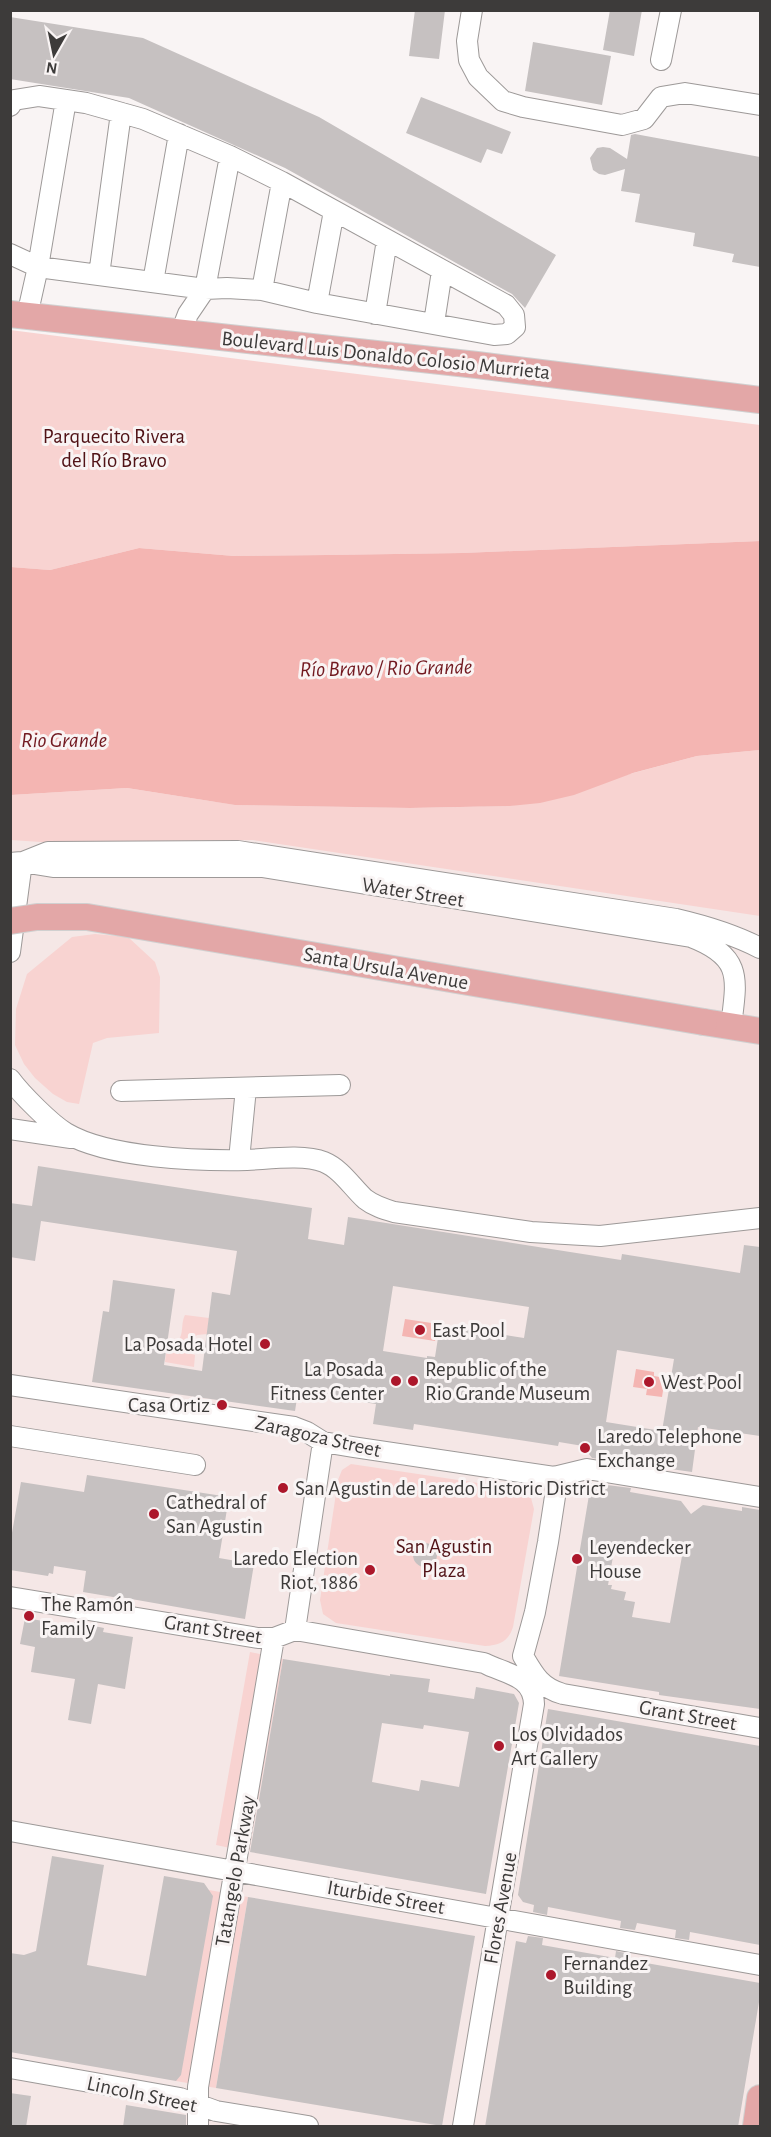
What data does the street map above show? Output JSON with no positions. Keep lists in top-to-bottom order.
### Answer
{
  "streets": {
    "main road": ["Boulevard Luis Donaldo Colosio Murrieta", "Santa Ursula Avenue"],
    "street": [
      "Water Street",
      "Zaragoza Street",
      "Grant Street",
      "Tatangelo Parkway",
      "Iturbide Street",
      "Flores Avenue",
      "Lincoln Street"
    ]
  },
  "crossings": [
    ["Water Street", "Santa Ursula Avenue"],
    ["Grant Street", "Tatangelo Parkway"],
    ["Grant Street", "Flores Avenue"],
    ["Tatangelo Parkway", "Iturbide Street"],
    ["Tatangelo Parkway", "Lincoln Street"],
    ["Iturbide Street", "Flores Avenue"]
  ],
  "water": ["Río Bravo / Rio Grande", "Rio Grande"],
  "parks": ["Parquecito Rivera del Río Bravo", "San Agustin Plaza"],
  "places": [
    "East Pool",
    "La Posada Hotel",
    "La Posada Fitness Center",
    "Republic of the Rio Grande Museum",
    "West Pool",
    "Casa Ortiz",
    "Laredo Telephone Exchange",
    "San Agustin de Laredo Historic District",
    "Cathedral of San Agustin",
    "Leyendecker House",
    "Laredo Election Riot, 1886",
    "The Ramón Family",
    "Los Olvidados Art Gallery",
    "Fernandez Building"
  ],
  "north": "bottom"
}
